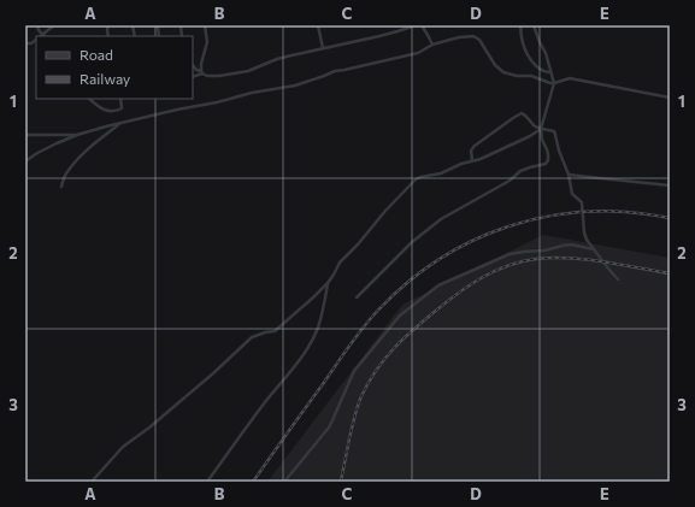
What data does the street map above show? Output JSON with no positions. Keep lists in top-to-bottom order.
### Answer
{
  "legend": ["Road", "Railway"],
  "grid": {
    "columns": [
      "A",
      "B",
      "C",
      "D",
      "E"
    ],
    "rows": ["1", "2", "3"]
  }
}
